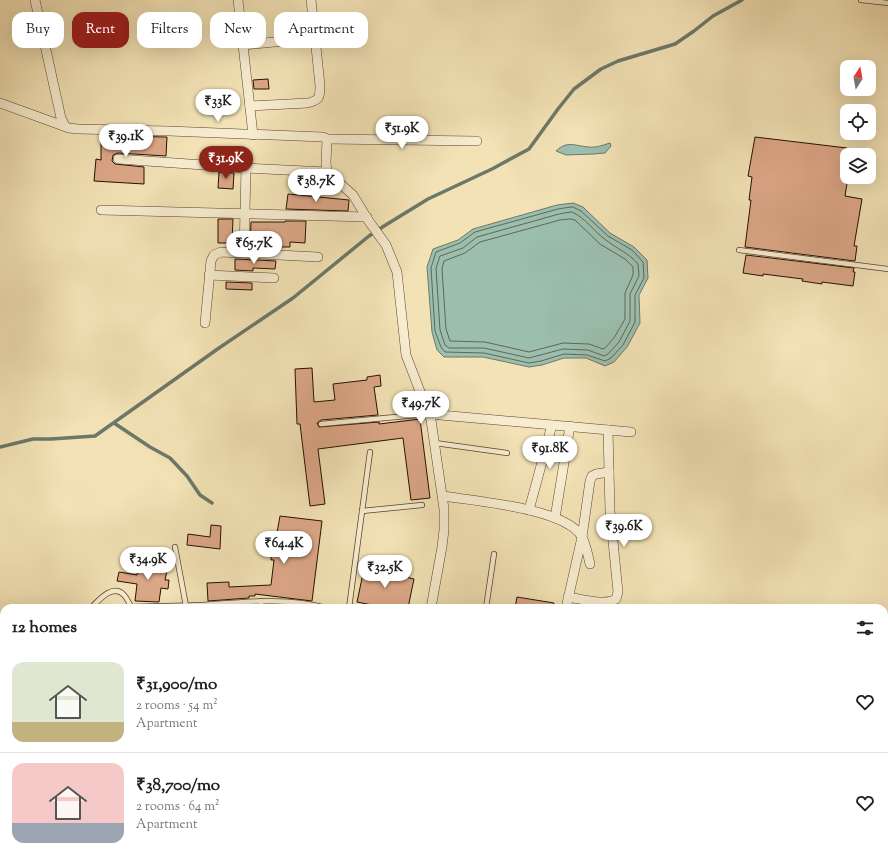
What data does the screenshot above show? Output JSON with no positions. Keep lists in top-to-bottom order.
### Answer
{
  "north": "top",
  "page": {
    "chip": [
      "Buy",
      "Rent",
      "Filters",
      "New",
      "Apartment"
    ],
    "price": [
      "₹33K",
      "₹51.9K",
      "₹39.1K",
      "₹31.9K",
      "₹38.7K",
      "₹65.7K",
      "₹49.7K",
      "₹91.8K",
      "₹39.6K",
      "₹64.4K",
      "₹34.9K",
      "₹32.5K"
    ],
    "heading": "12 homes",
    "list": [
      {
        "name": "₹31,900/mo",
        "note": "2 rooms · 54 m² · Apartment"
      },
      {
        "name": "₹38,700/mo",
        "note": "2 rooms · 64 m² · Apartment"
      }
    ]
  }
}
